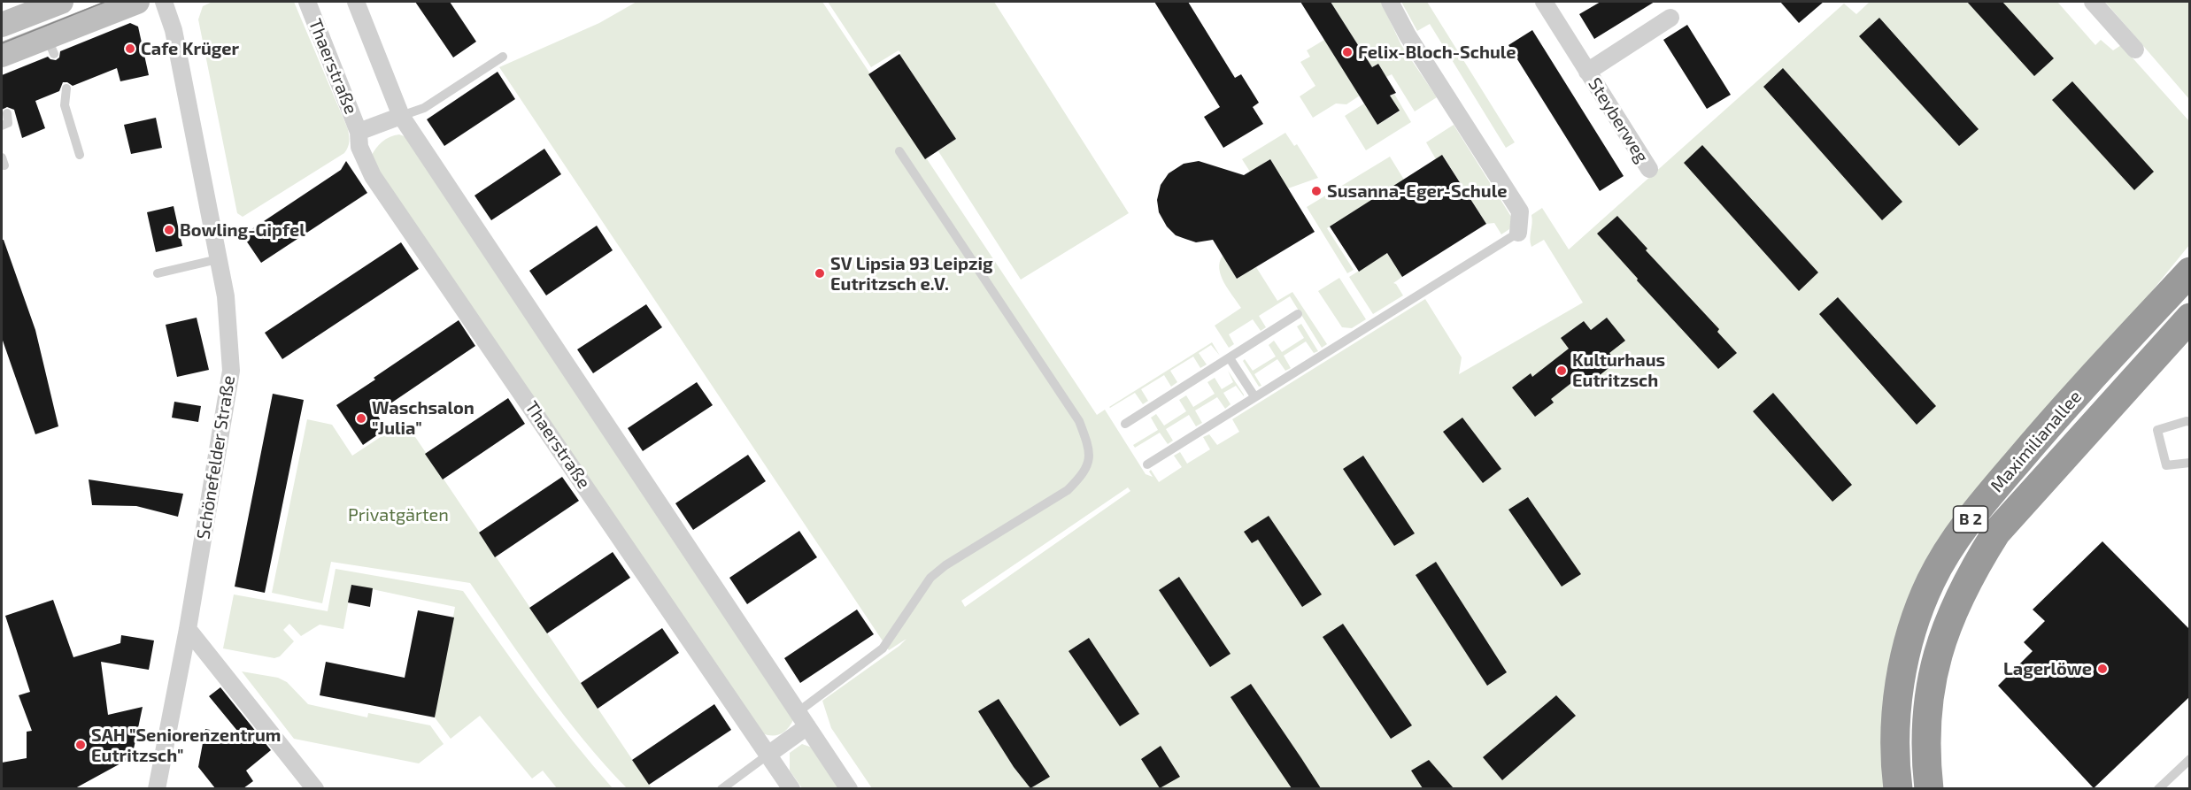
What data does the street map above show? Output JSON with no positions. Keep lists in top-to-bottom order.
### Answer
{
  "streets": {
    "highway": ["Maximilianallee", "B 2"],
    "street": ["Thaerstraße", "Steyberweg", "Schönefelder Straße"]
  },
  "parks": ["Privatgärten"],
  "places": [
    "Cafe Krüger",
    "Felix-Bloch-Schule",
    "Susanna-Eger-Schule",
    "Bowling-Gipfel",
    "SV Lipsia 93 Leipzig Eutritzsch e.V.",
    "Kulturhaus Eutritzsch",
    "Waschsalon \"Julia\"",
    "Lagerlöwe",
    "SAH \"Seniorenzentrum Eutritzsch\""
  ]
}
